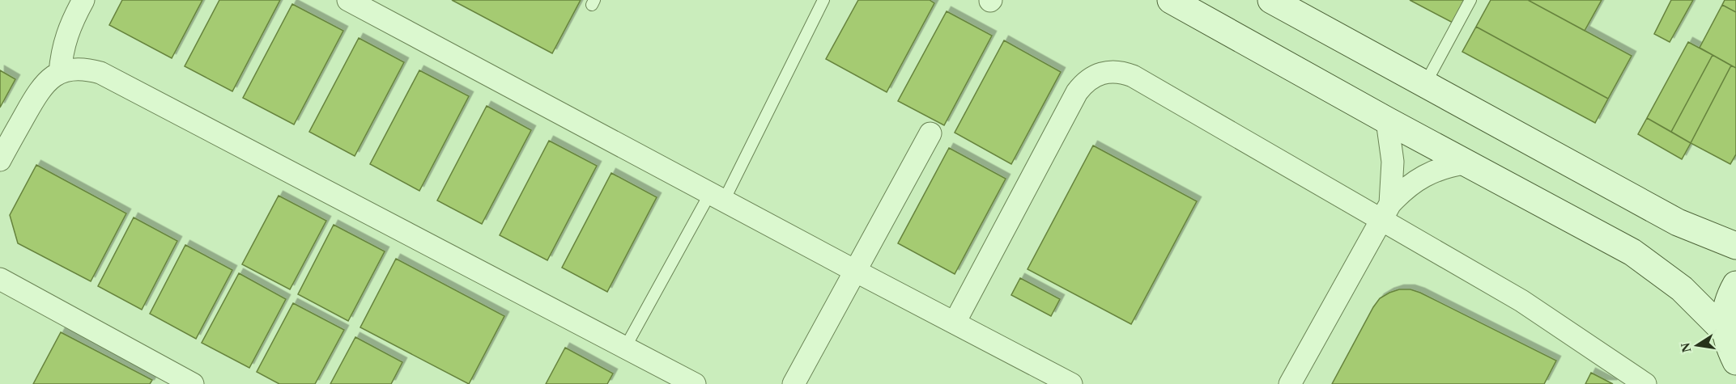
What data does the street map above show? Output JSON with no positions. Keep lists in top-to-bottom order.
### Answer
{
  "north": "left"
}
